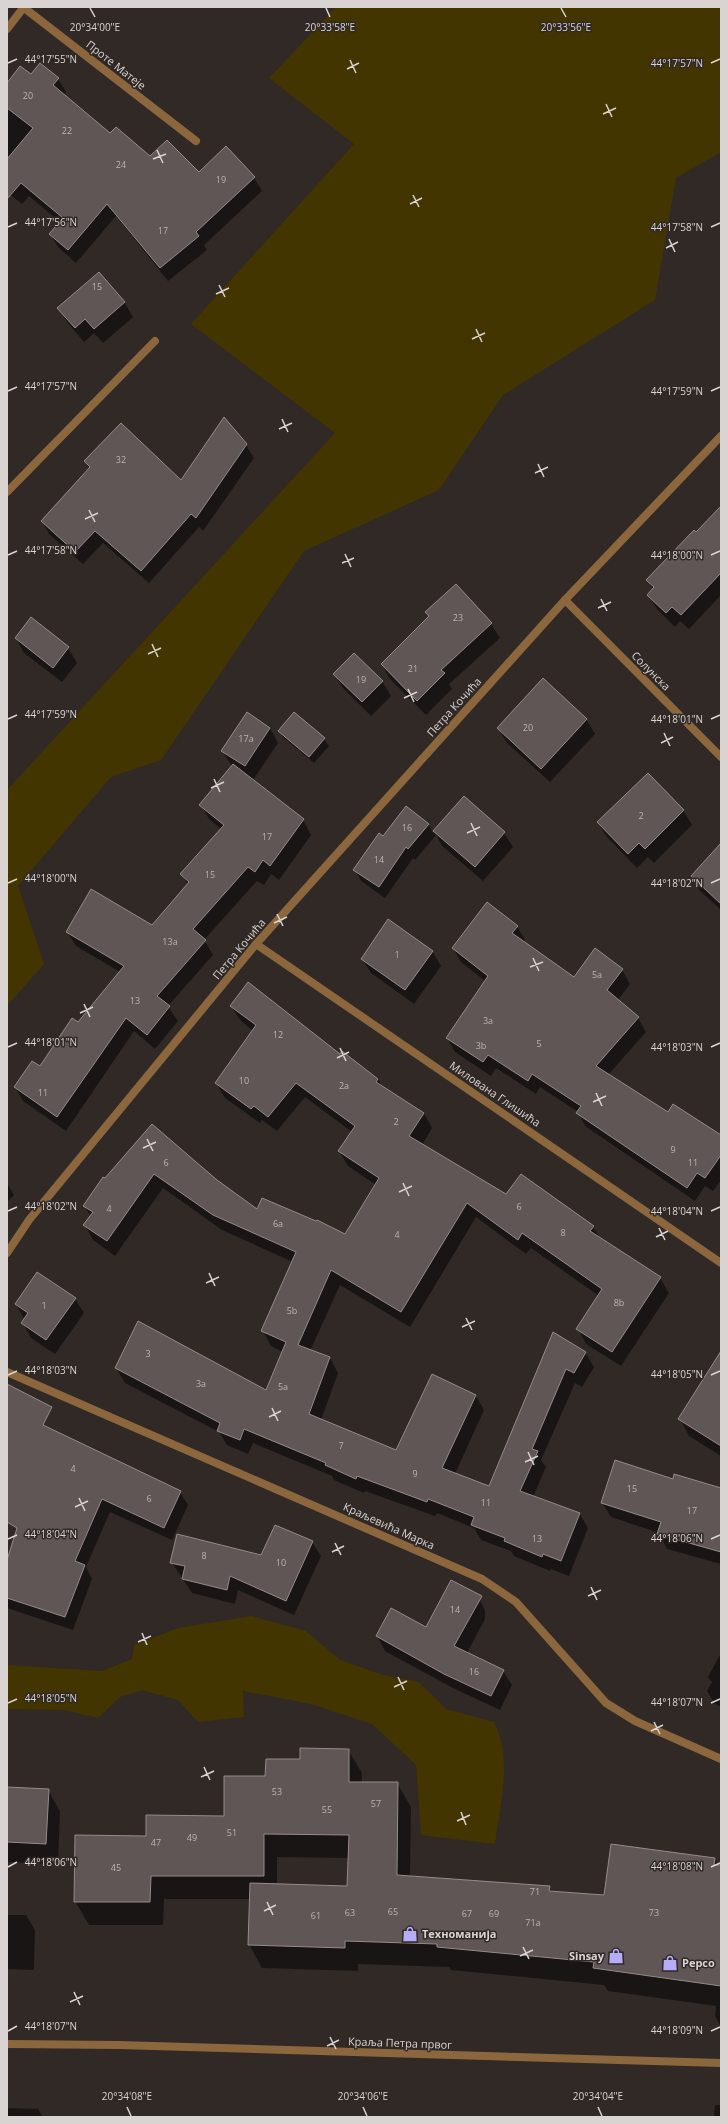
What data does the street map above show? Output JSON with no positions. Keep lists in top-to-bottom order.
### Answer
{
  "streets": {
    "street": [
      "Проте Матеје",
      "Солунска",
      "Петра Кочића",
      "Милована Глишића",
      "Краљевића Марка",
      "Краља Петра првог"
    ]
  },
  "crossings": [
    ["Солунска", "Петра Кочића"],
    ["Петра Кочића", "Милована Глишића"]
  ],
  "places": {
    "shop": ["Техноманија", "Sinsay", "Pepco"]
  },
  "house_numbers": [
    "20",
    "22",
    "24",
    "19",
    "17",
    "15",
    "32",
    "23",
    "21",
    "19",
    "20",
    "17a",
    "2",
    "16",
    "17",
    "14",
    "15",
    "13a",
    "1",
    "5a",
    "13",
    "3a",
    "12",
    "5",
    "3b",
    "10",
    "2a",
    "11",
    "2",
    "9",
    "6",
    "11",
    "6",
    "4",
    "6a",
    "8",
    "4",
    "8b",
    "1",
    "5b",
    "3",
    "3a",
    "5a",
    "7",
    "4",
    "9",
    "15",
    "6",
    "11",
    "17",
    "13",
    "8",
    "10",
    "14",
    "16",
    "53",
    "57",
    "55",
    "51",
    "49",
    "47",
    "45",
    "71",
    "65",
    "63",
    "73",
    "67",
    "69",
    "61",
    "71a"
  ],
  "coordinates": [
    "20°34'00\"E",
    "20°33'58\"E",
    "20°33'56\"E",
    "44°17'55\"N",
    "44°17'57\"N",
    "44°17'56\"N",
    "44°17'58\"N",
    "44°17'59\"N",
    "44°18'00\"N",
    "44°18'01\"N",
    "44°18'02\"N",
    "44°18'03\"N",
    "44°18'04\"N",
    "44°18'05\"N",
    "44°18'06\"N",
    "44°18'07\"N",
    "44°18'08\"N",
    "44°18'09\"N",
    "20°34'08\"E",
    "20°34'06\"E",
    "20°34'04\"E"
  ]
}
